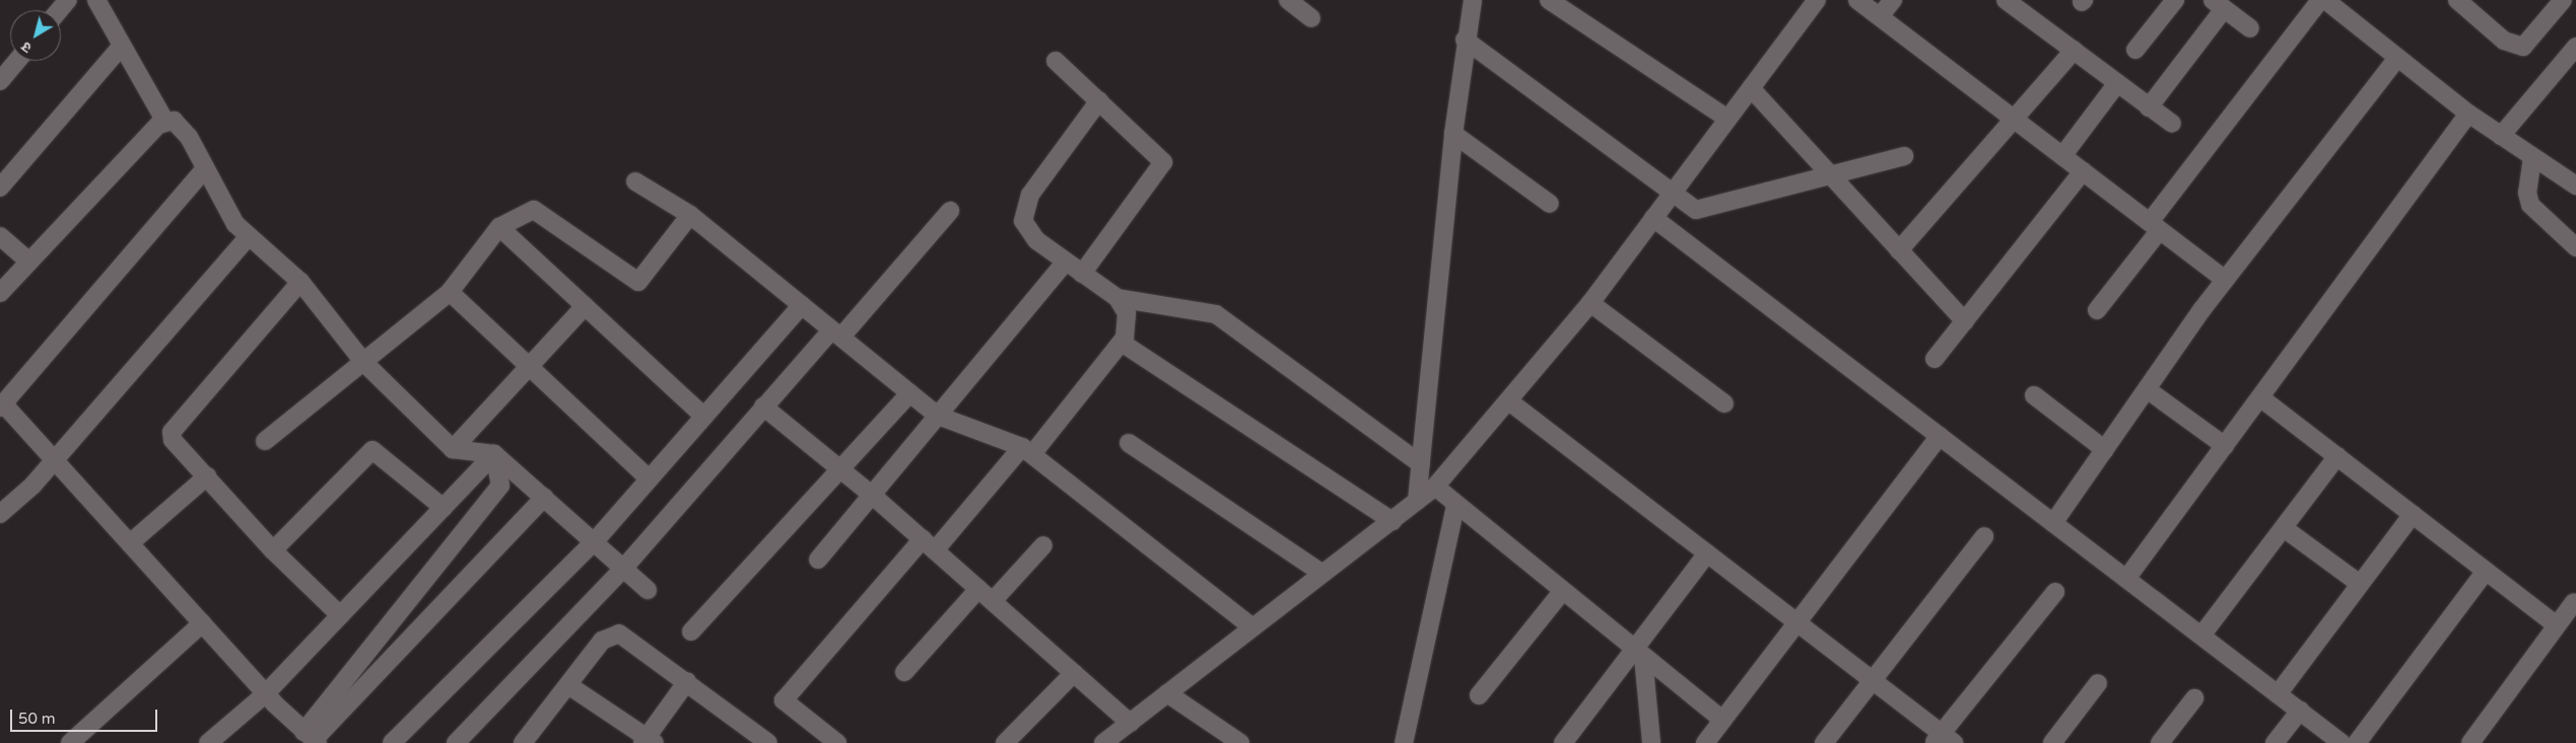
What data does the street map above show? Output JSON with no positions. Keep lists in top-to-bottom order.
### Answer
{
  "scale_bar": "50 m",
  "north": "bottom left"
}
